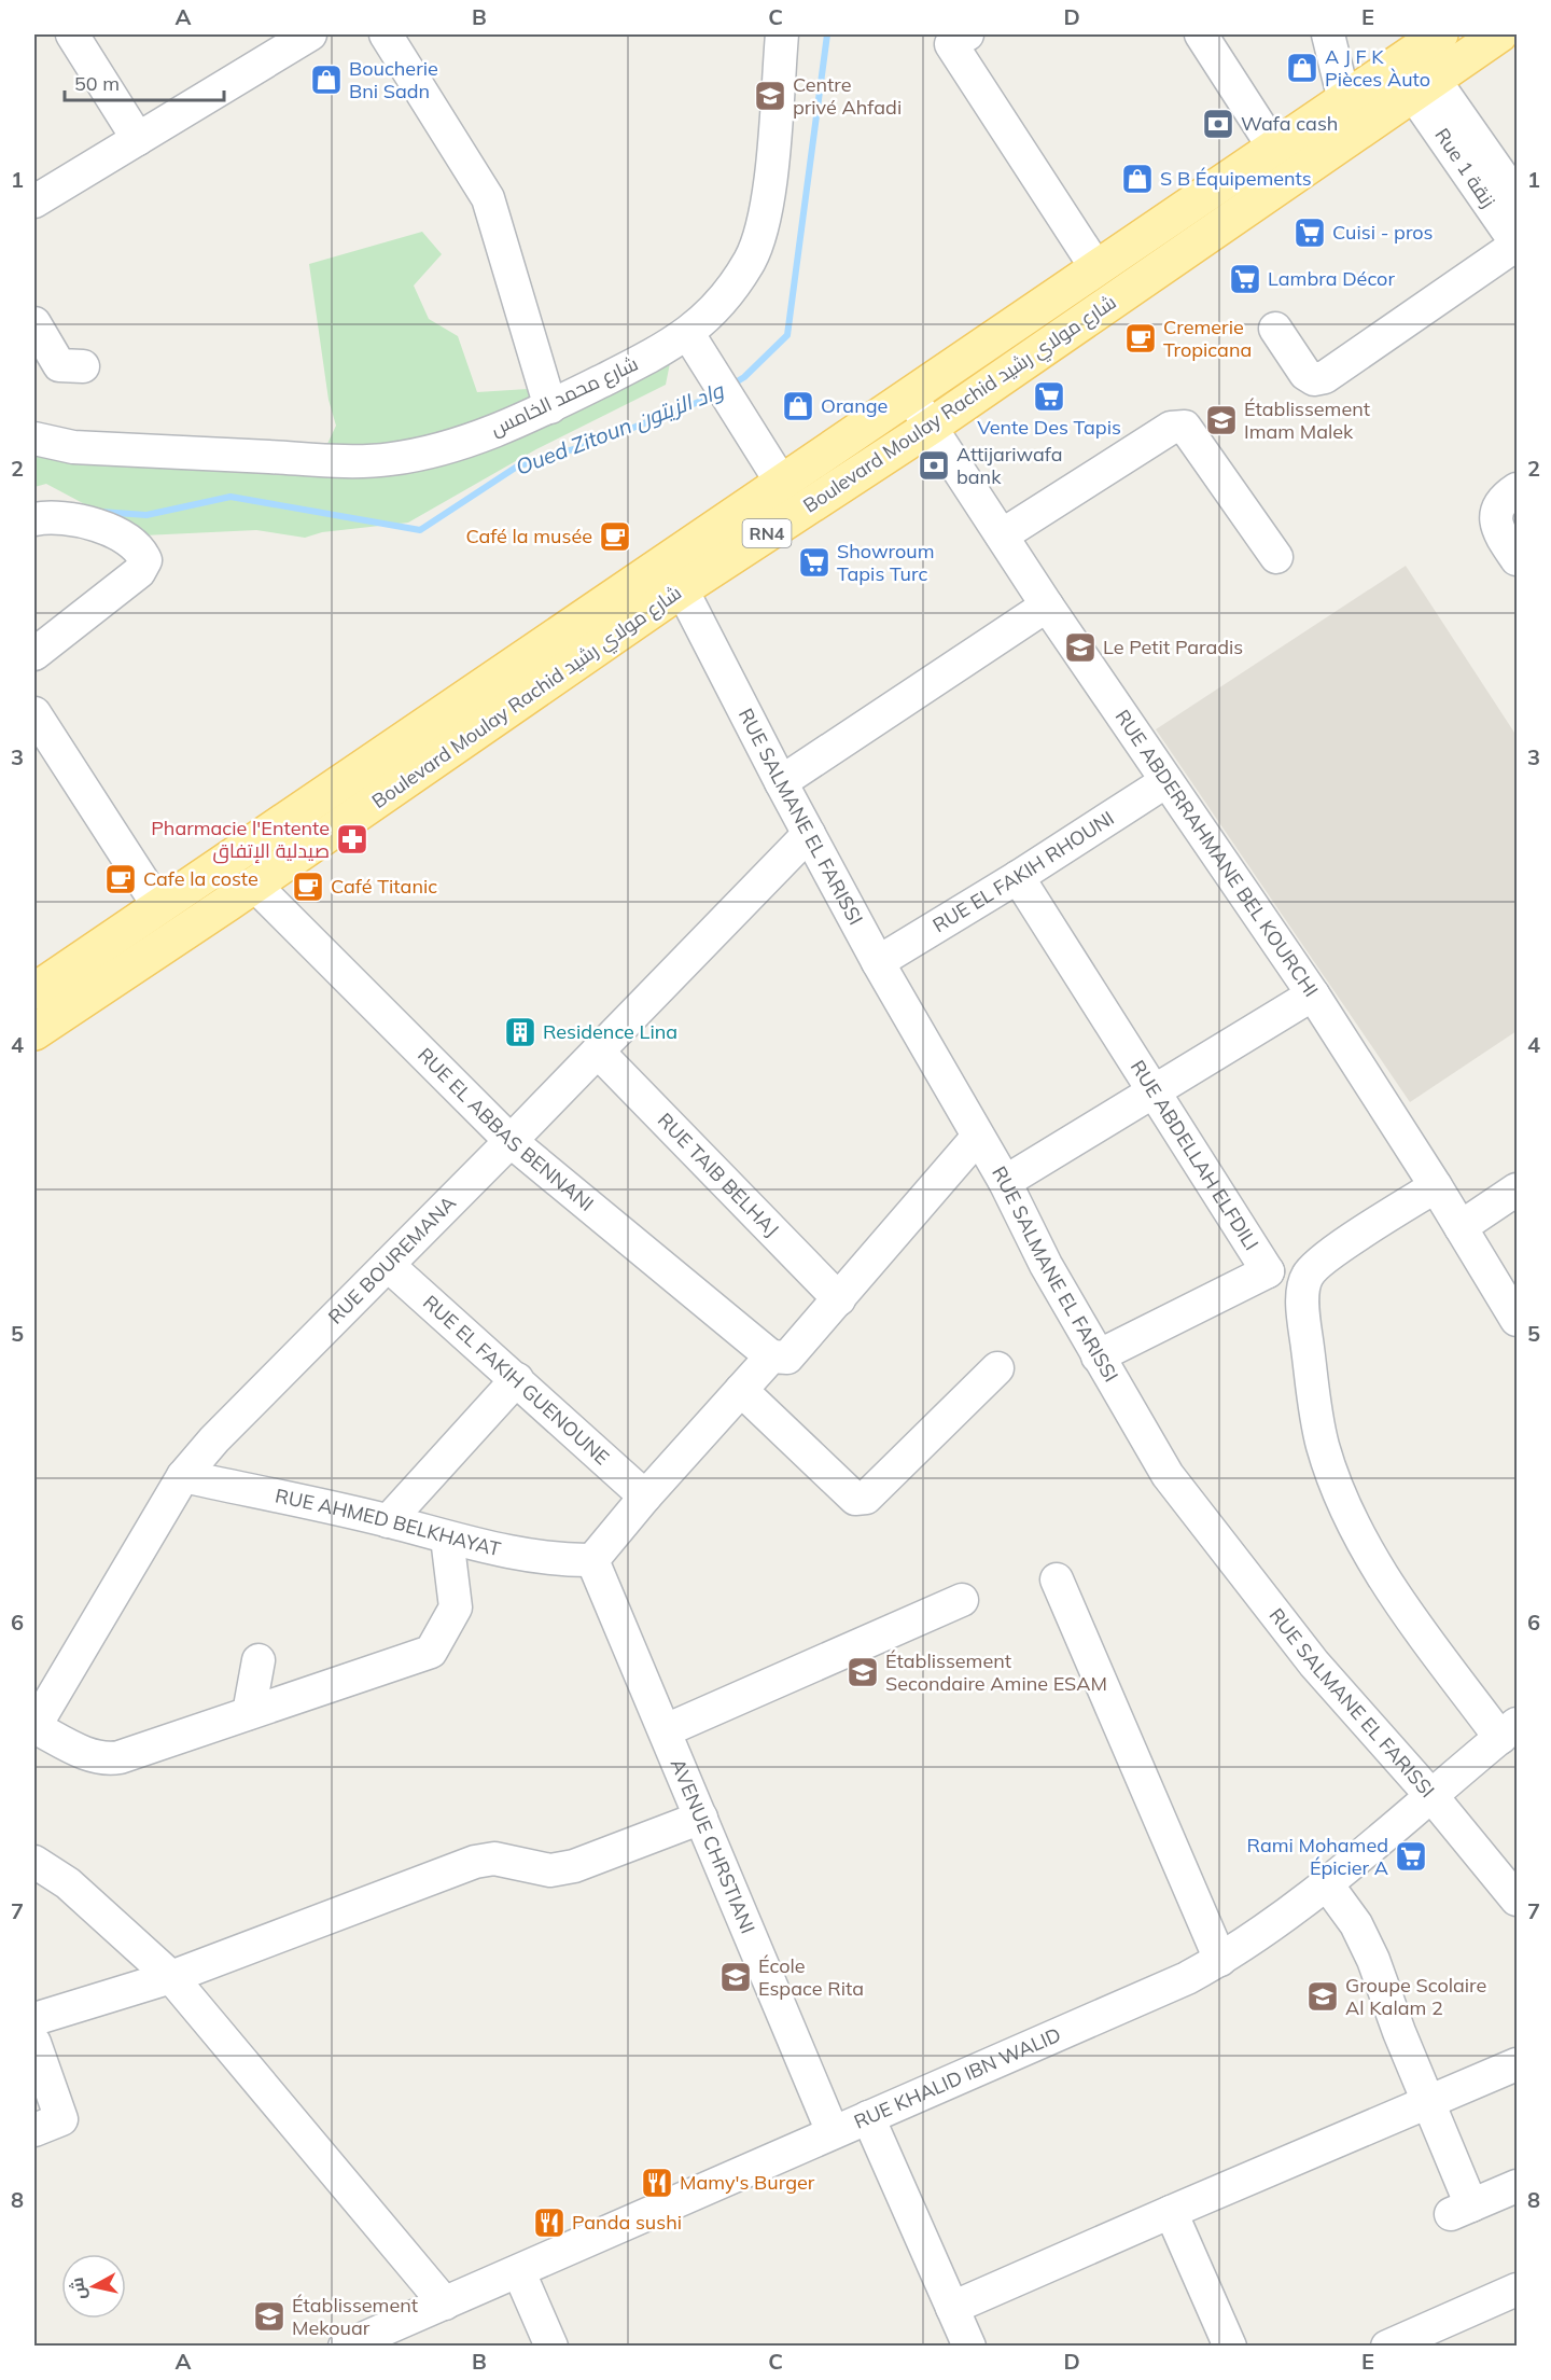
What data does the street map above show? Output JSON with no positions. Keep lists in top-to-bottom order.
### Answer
{
  "streets": {
    "main road": ["Boulevard Moulay Rachid شارع مولاي رشيد", "RN4"],
    "street": [
      "Rue 1 زنقة",
      "شارع محمد الخامس",
      "RUE SALMANE EL FARISSI",
      "RUE ABDERRAHMANE BEL KOURCHI",
      "RUE EL FAKIH RHOUNI",
      "RUE EL ABBAS BENNANI",
      "RUE ABDELLAH ELFDILI",
      "RUE TAIB BELHAJ",
      "RUE BOUREMANA",
      "RUE EL FAKIH GUENOUNE",
      "RUE AHMED BELKHAYAT",
      "AVENUE CHRSTIANI",
      "RUE KHALID IBN WALID"
    ]
  },
  "crossings": [
    ["Rue 1 زنقة", "Boulevard Moulay Rachid شارع مولاي رشيد"],
    ["Boulevard Moulay Rachid شارع مولاي رشيد", "RUE SALMANE EL FARISSI"],
    ["Boulevard Moulay Rachid شارع مولاي رشيد", "RUE ABDERRAHMANE BEL KOURCHI"],
    ["Boulevard Moulay Rachid شارع مولاي رشيد", "RUE EL ABBAS BENNANI"],
    ["RUE SALMANE EL FARISSI", "RUE EL FAKIH RHOUNI"],
    ["RUE SALMANE EL FARISSI", "RUE ABDELLAH ELFDILI"],
    ["RUE SALMANE EL FARISSI", "RUE BOUREMANA"],
    ["RUE SALMANE EL FARISSI", "RUE KHALID IBN WALID"],
    ["RUE ABDERRAHMANE BEL KOURCHI", "RUE EL FAKIH RHOUNI"],
    ["RUE EL FAKIH RHOUNI", "RUE ABDELLAH ELFDILI"],
    ["RUE EL ABBAS BENNANI", "RUE BOUREMANA"],
    ["RUE TAIB BELHAJ", "RUE BOUREMANA"],
    ["RUE BOUREMANA", "RUE EL FAKIH GUENOUNE"],
    ["RUE BOUREMANA", "RUE AHMED BELKHAYAT"],
    ["RUE AHMED BELKHAYAT", "AVENUE CHRSTIANI"],
    ["AVENUE CHRSTIANI", "RUE KHALID IBN WALID"]
  ],
  "water": ["Oued Zitoun واد الزيتون"],
  "places": {
    "shop": [
      "A J F K Pièces Àuto",
      "Boucherie Bni Sadn",
      "S B Équipements",
      "Orange"
    ],
    "school or university": [
      "Centre privé Ahfadi",
      "Établissement Imam Malek",
      "Le Petit Paradis",
      "Établissement Secondaire Amine ESAM",
      "École Espace Rita",
      "Groupe Scolaire Al Kalam 2",
      "Établissement Mekouar"
    ],
    "bank": ["Wafa cash", "Attijariwafa bank"],
    "supermarket": [
      "Cuisi - pros",
      "Lambra Décor",
      "Vente Des Tapis",
      "Showroum Tapis Turc",
      "Rami Mohamed Épicier A"
    ],
    "cafe": [
      "Cremerie Tropicana",
      "Café la musée",
      "Cafe la coste",
      "Café Titanic"
    ],
    "pharmacy": ["Pharmacie l'Entente صيدلية الإتفاق"],
    "building": ["Residence Lina"],
    "restaurant": ["Mamy's Burger", "Panda sushi"]
  },
  "scale_bar": "50 m",
  "north": "left",
  "grid": {
    "columns": [
      "A",
      "B",
      "C",
      "D",
      "E"
    ],
    "rows": [
      "1",
      "2",
      "3",
      "4",
      "5",
      "6",
      "7",
      "8"
    ]
  }
}
